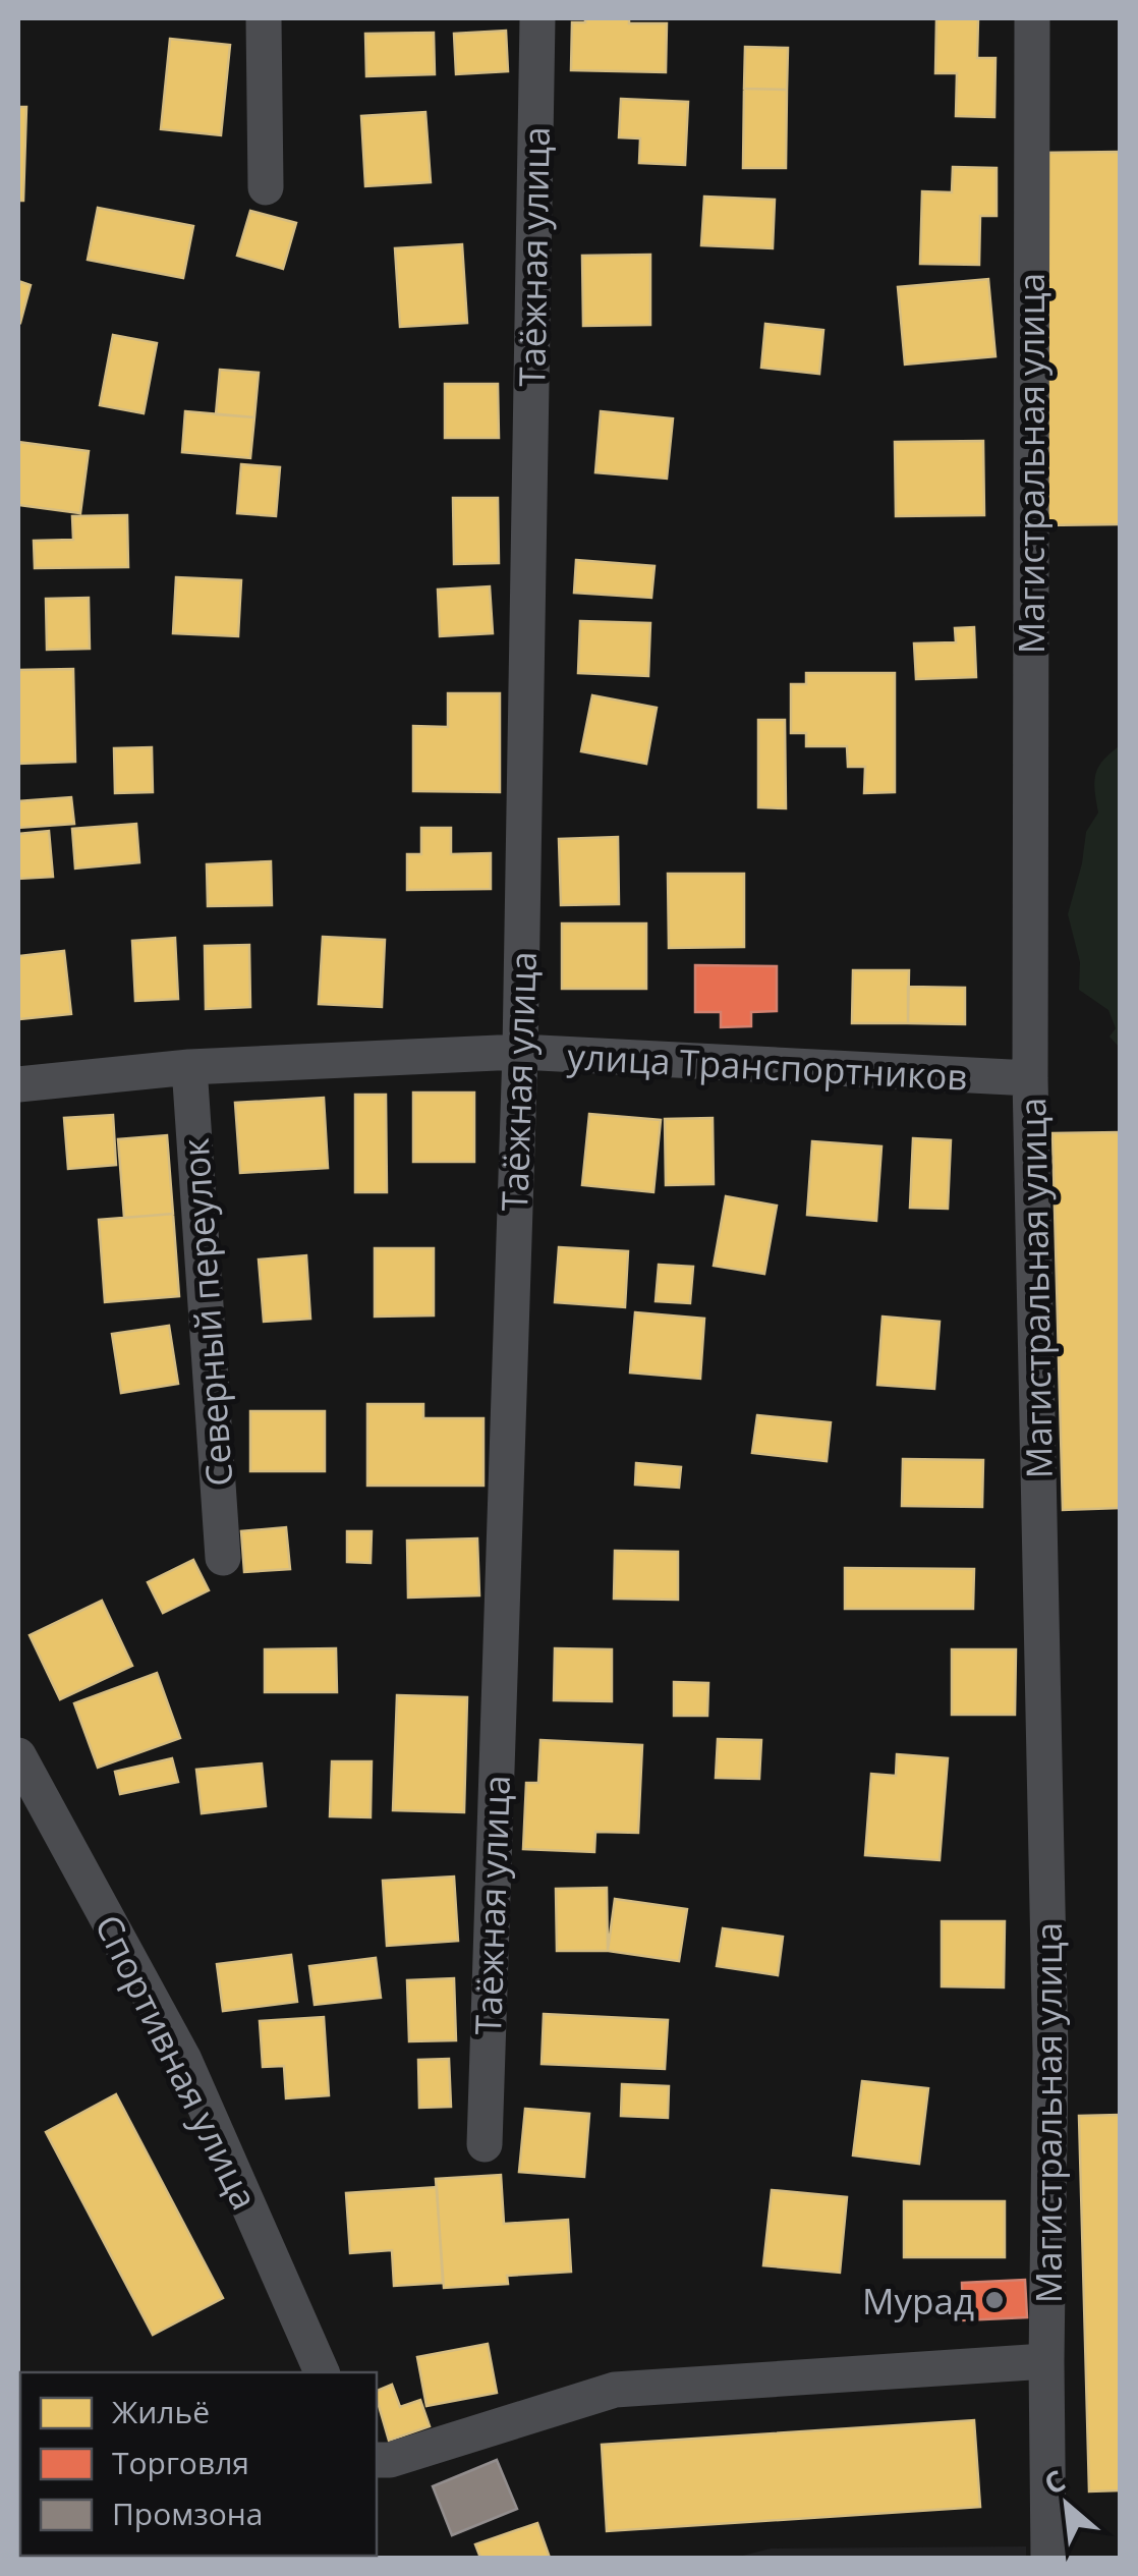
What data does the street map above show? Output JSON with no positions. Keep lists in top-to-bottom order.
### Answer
{
  "streets": {
    "street": [
      "Таёжная улица",
      "Магистральная улица",
      "улица Транспортников",
      "Северный переулок",
      "Спортивная улица"
    ]
  },
  "crossings": [
    ["Таёжная улица", "улица Транспортников"],
    ["Магистральная улица", "улица Транспортников"],
    ["улица Транспортников", "Северный переулок"]
  ],
  "places": ["Мурад"],
  "legend": ["Жильё", "Торговля", "Промзона"],
  "north": "top left"
}
